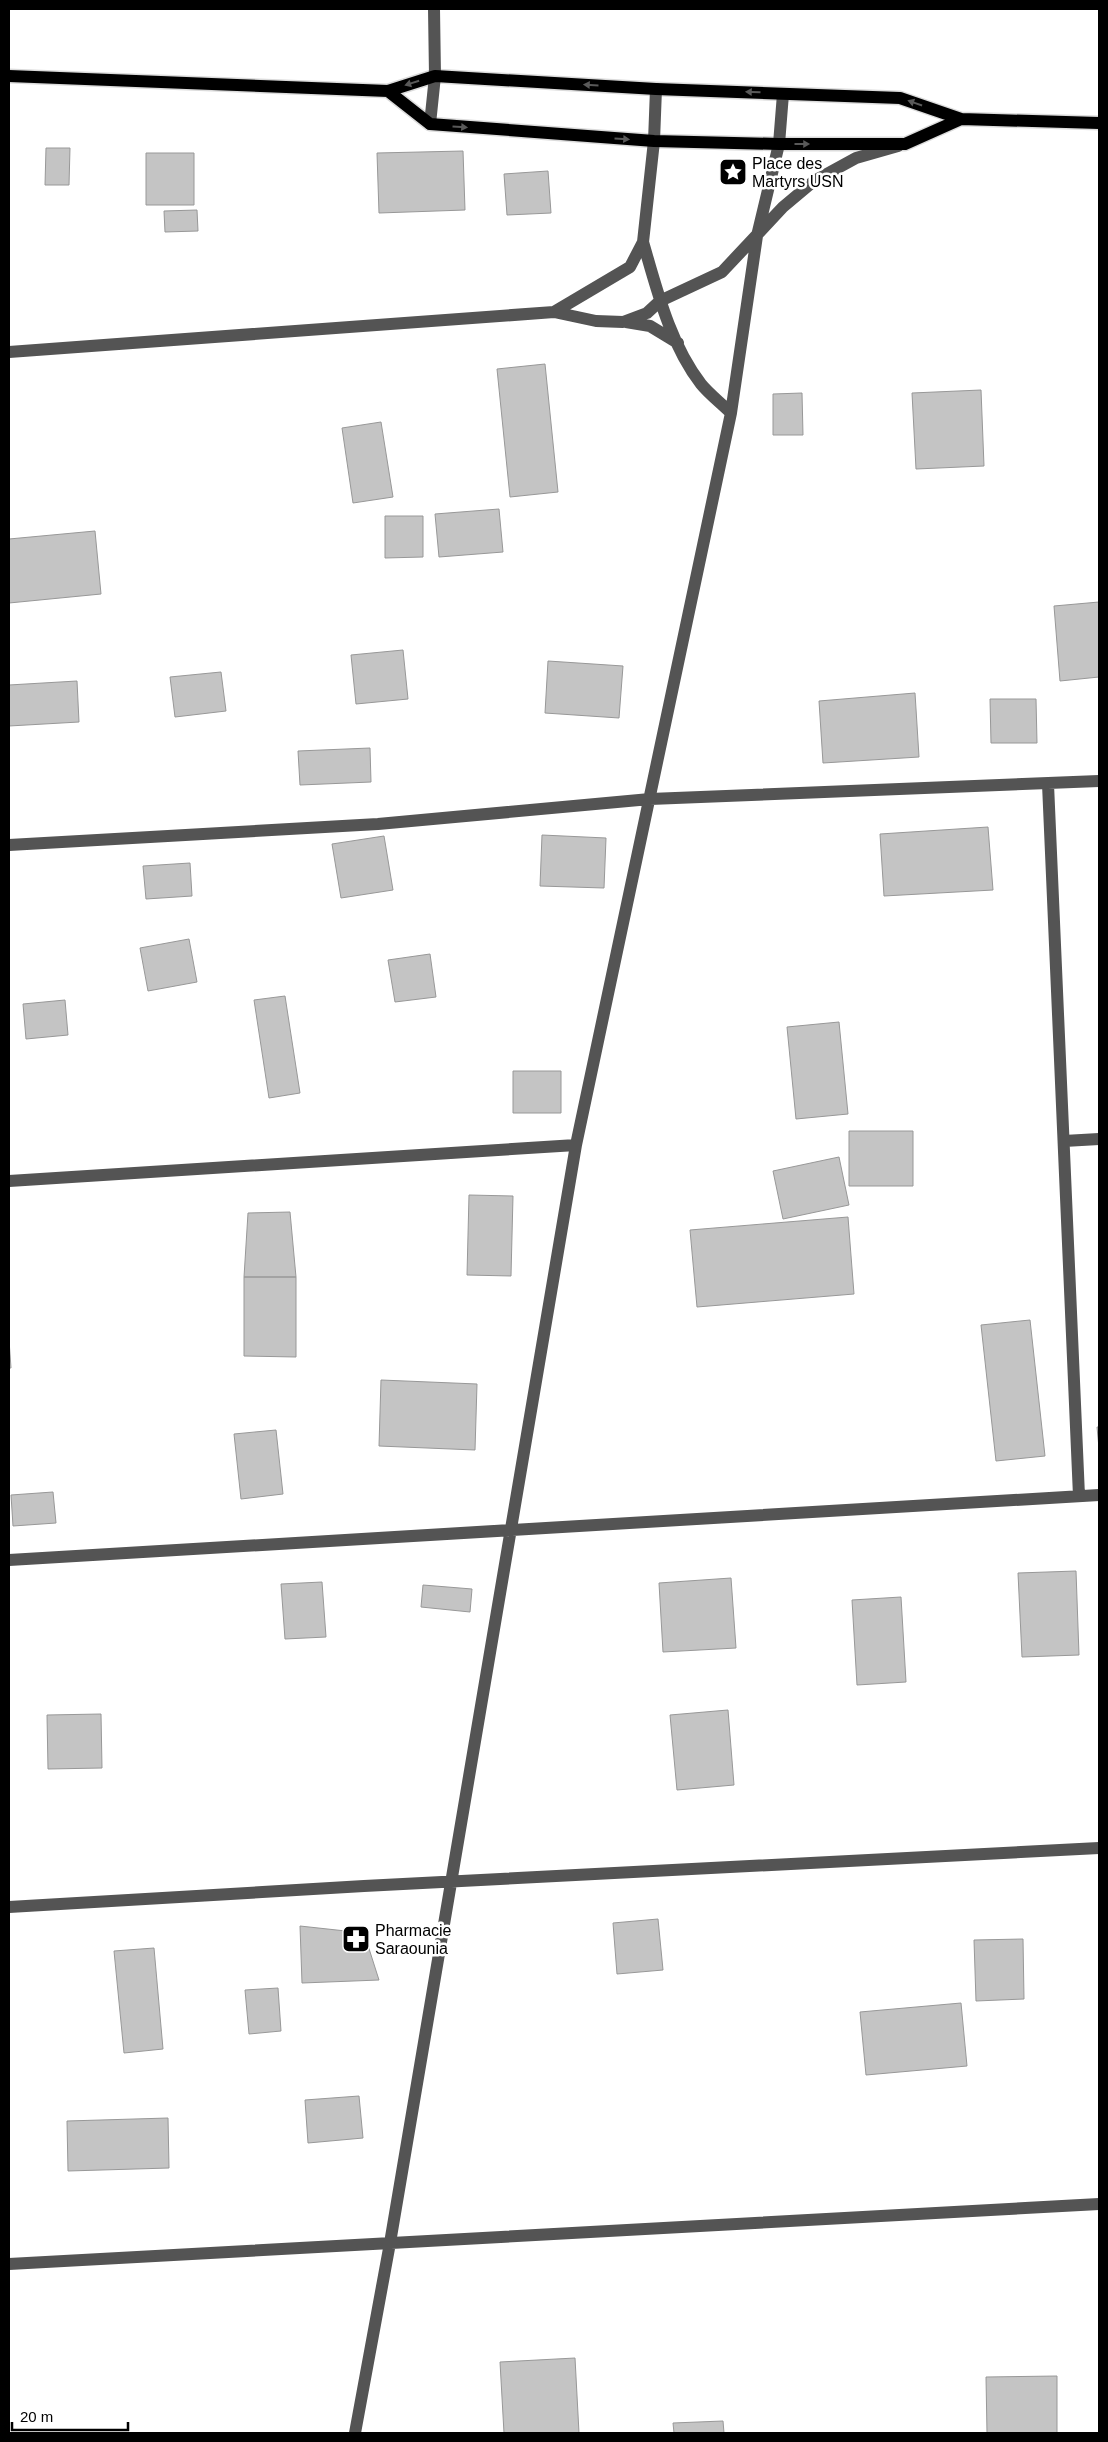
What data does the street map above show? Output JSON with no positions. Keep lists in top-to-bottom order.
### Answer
{
  "places": {
    "place": ["Place des Martyrs USN"],
    "pharmacy": ["Pharmacie Saraounia"]
  },
  "scale_bar": "20 m"
}
